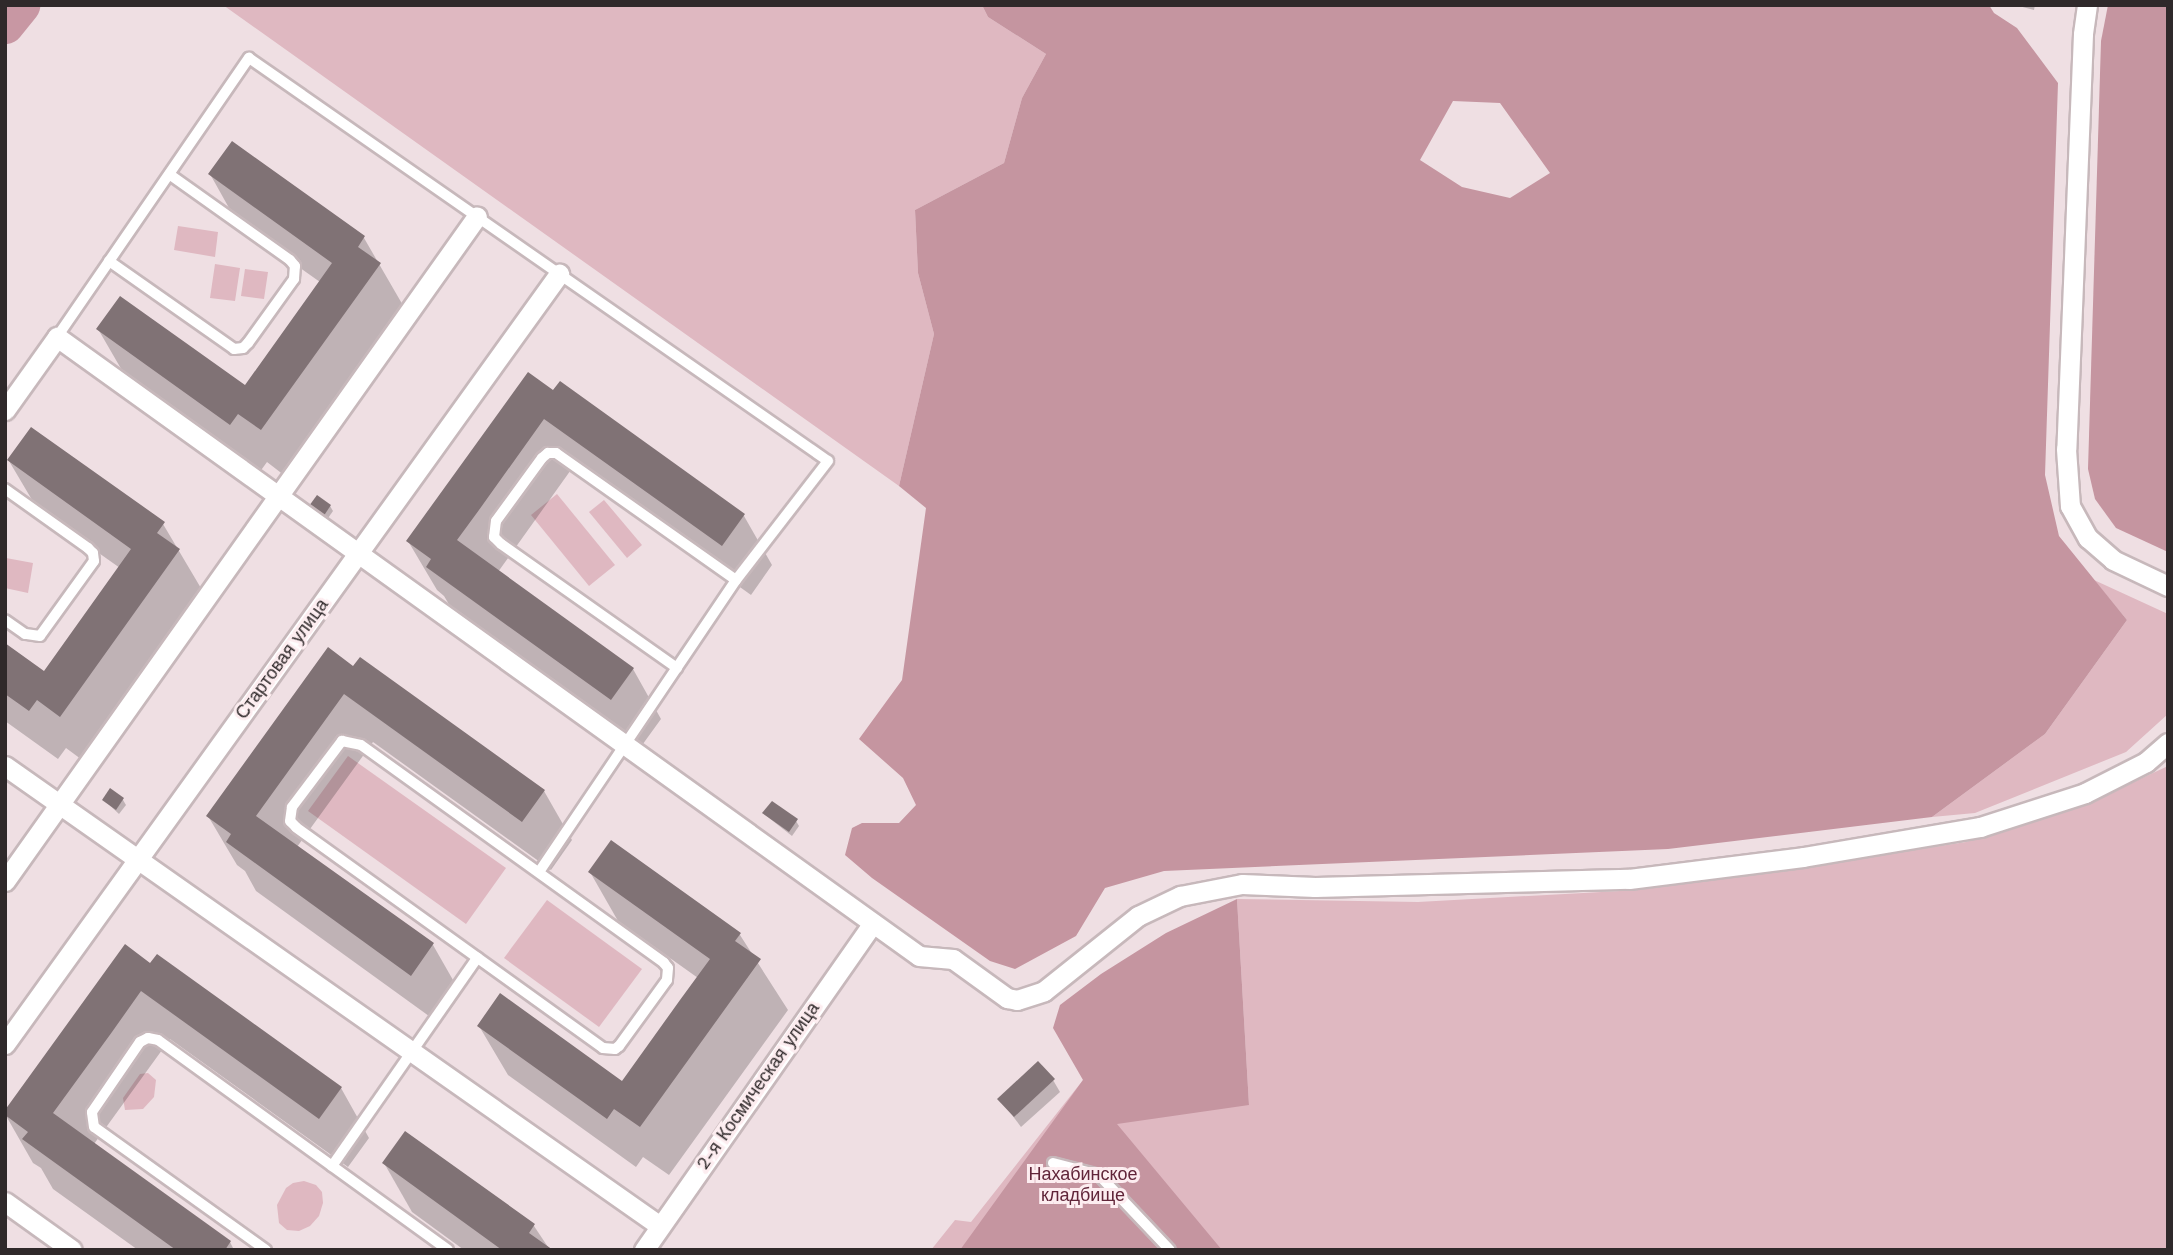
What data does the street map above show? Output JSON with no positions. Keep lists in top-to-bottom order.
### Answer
{
  "streets": {
    "street": ["Стартовая улица", "2-я Космическая улица"]
  },
  "parks": ["Нахабинское кладбище"]
}
